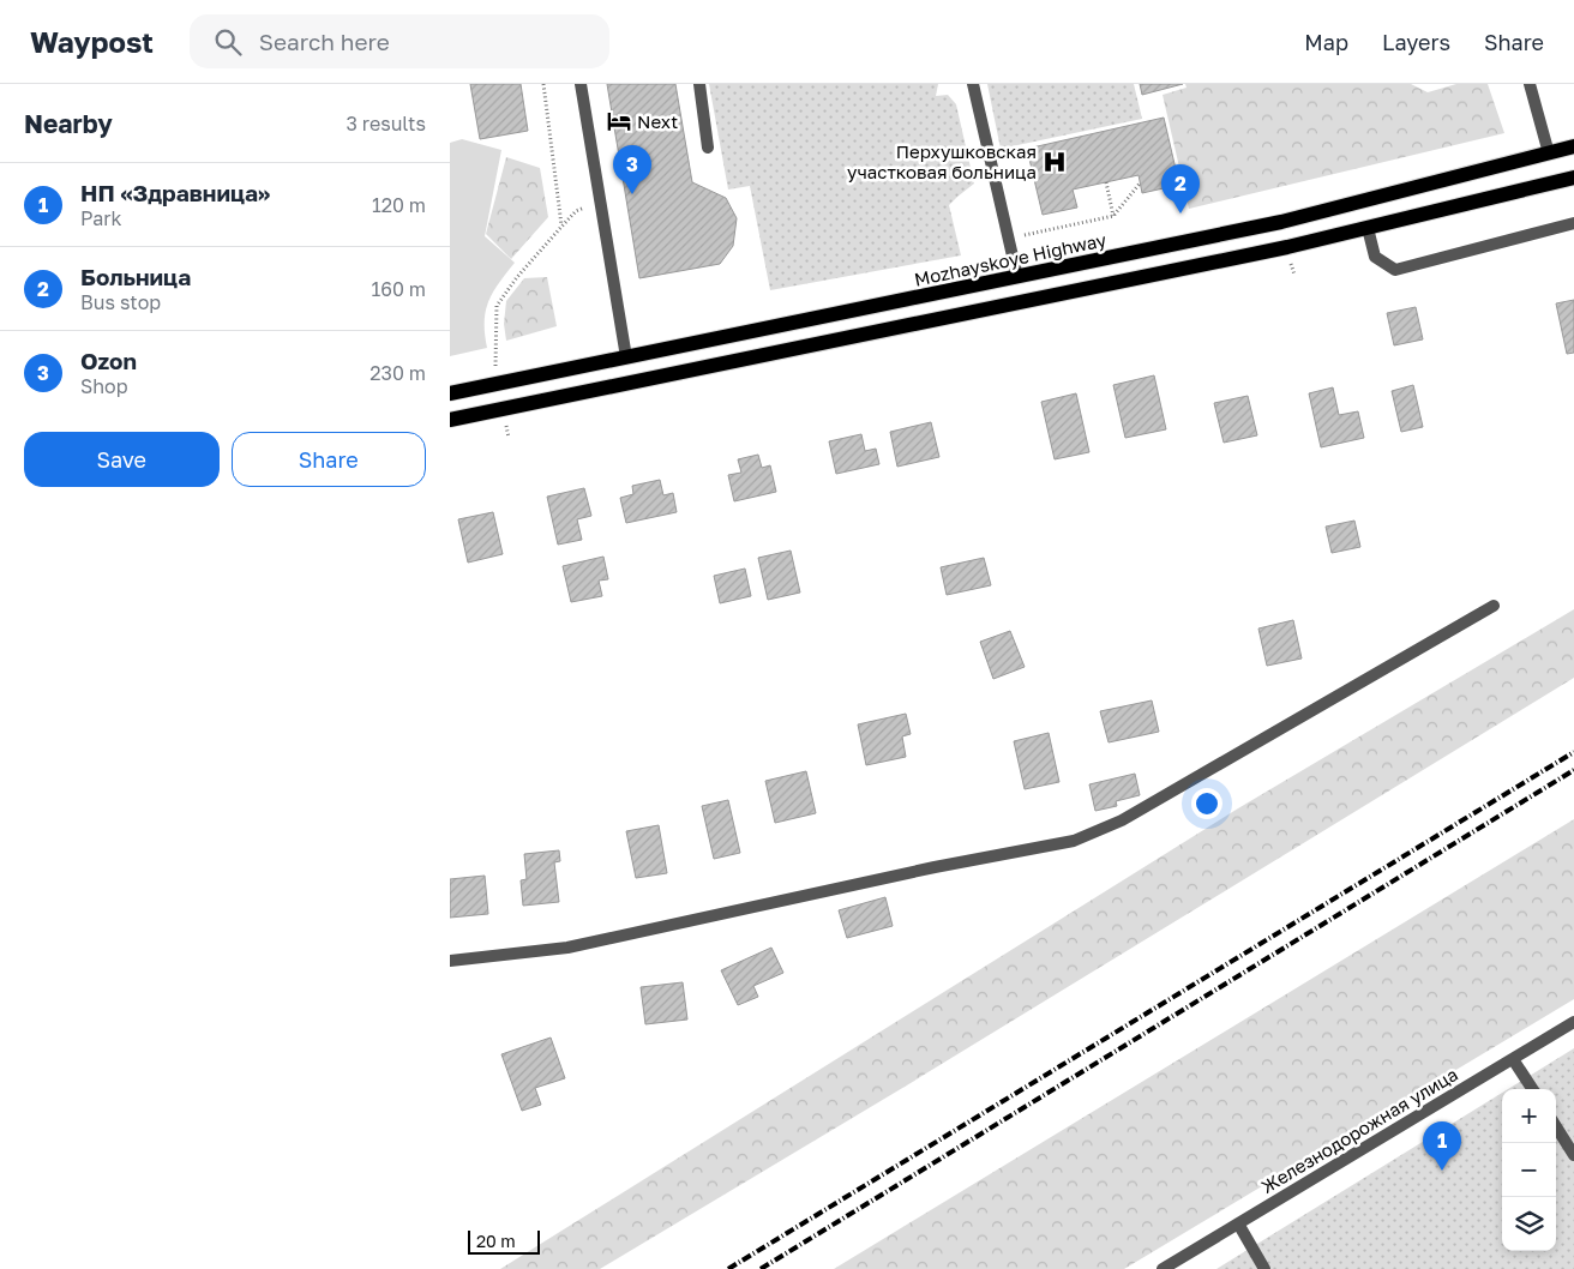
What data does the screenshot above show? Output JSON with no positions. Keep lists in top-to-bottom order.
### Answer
{
  "streets": {
    "main road": ["Mozhayskoye Highway"],
    "street": ["Железнодорожная улица"]
  },
  "places": {
    "hotel": ["Next"],
    "hospital": ["Перхушковская участковая больница"]
  },
  "scale_bar": "20 m",
  "page": {
    "header": "Waypost",
    "search": "Search here",
    "nav": ["Map", "Layers", "Share"],
    "heading": ["Nearby", "3 results"],
    "pins": ["3", "2", "1"],
    "list": [
      {
        "mark": "1",
        "name": "НП «Здравница»",
        "note": "Park",
        "value": "120 m"
      },
      {
        "mark": "2",
        "name": "Больница",
        "note": "Bus stop",
        "value": "160 m"
      },
      {
        "mark": "3",
        "name": "Ozon",
        "note": "Shop",
        "value": "230 m"
      }
    ],
    "buttons": ["Save", "Share"],
    "map_buttons": ["+", "−"],
    "scale": "20 m"
  }
}
